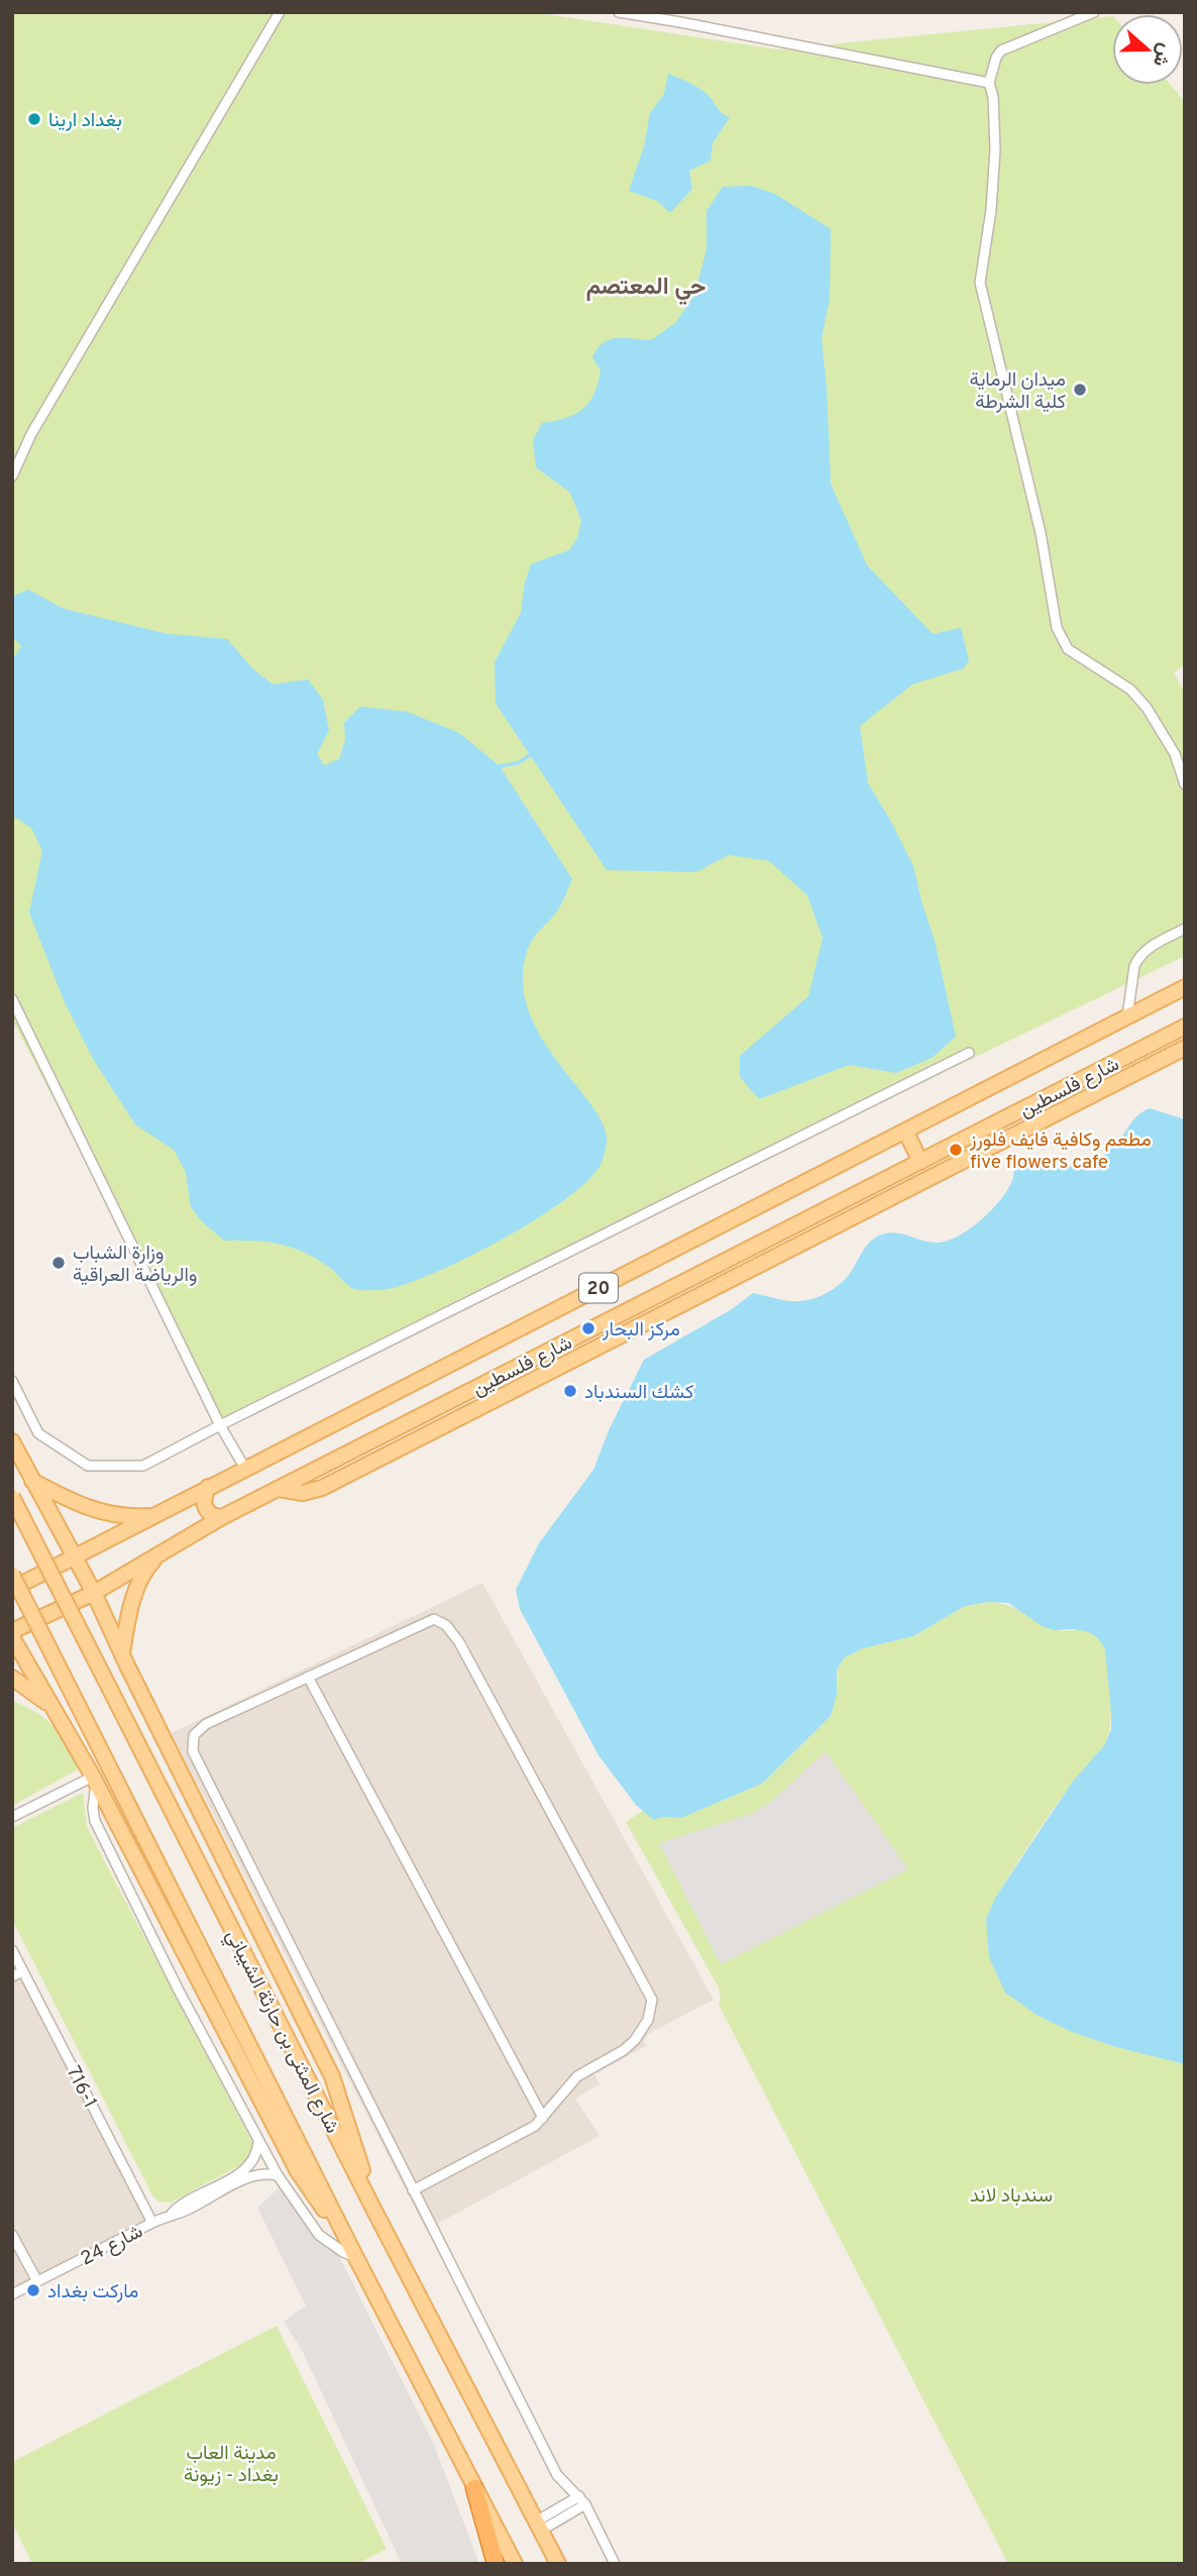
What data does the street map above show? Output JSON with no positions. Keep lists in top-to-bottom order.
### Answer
{
  "streets": {
    "main road": ["شارع فلسطين", "20", "شارع المثنى بن حارثة الشيباني"],
    "street": ["716-1", "شارع 24"]
  },
  "crossings": [
    ["716-1", "شارع 24"]
  ],
  "districts": ["حي المعتصم"],
  "parks": ["سندباد لاند", "مدينة العاب بغداد - زيونة"],
  "places": [
    "بغداد ارينا",
    "ميدان الرماية كلية الشرطة",
    "مطعم وكافية فايف فلورز five flowers cafe",
    "وزارة الشباب والرياضة العراقية",
    "مركز البحار",
    "كشك السندباد",
    "ماركت بغداد"
  ],
  "north": "right"
}
